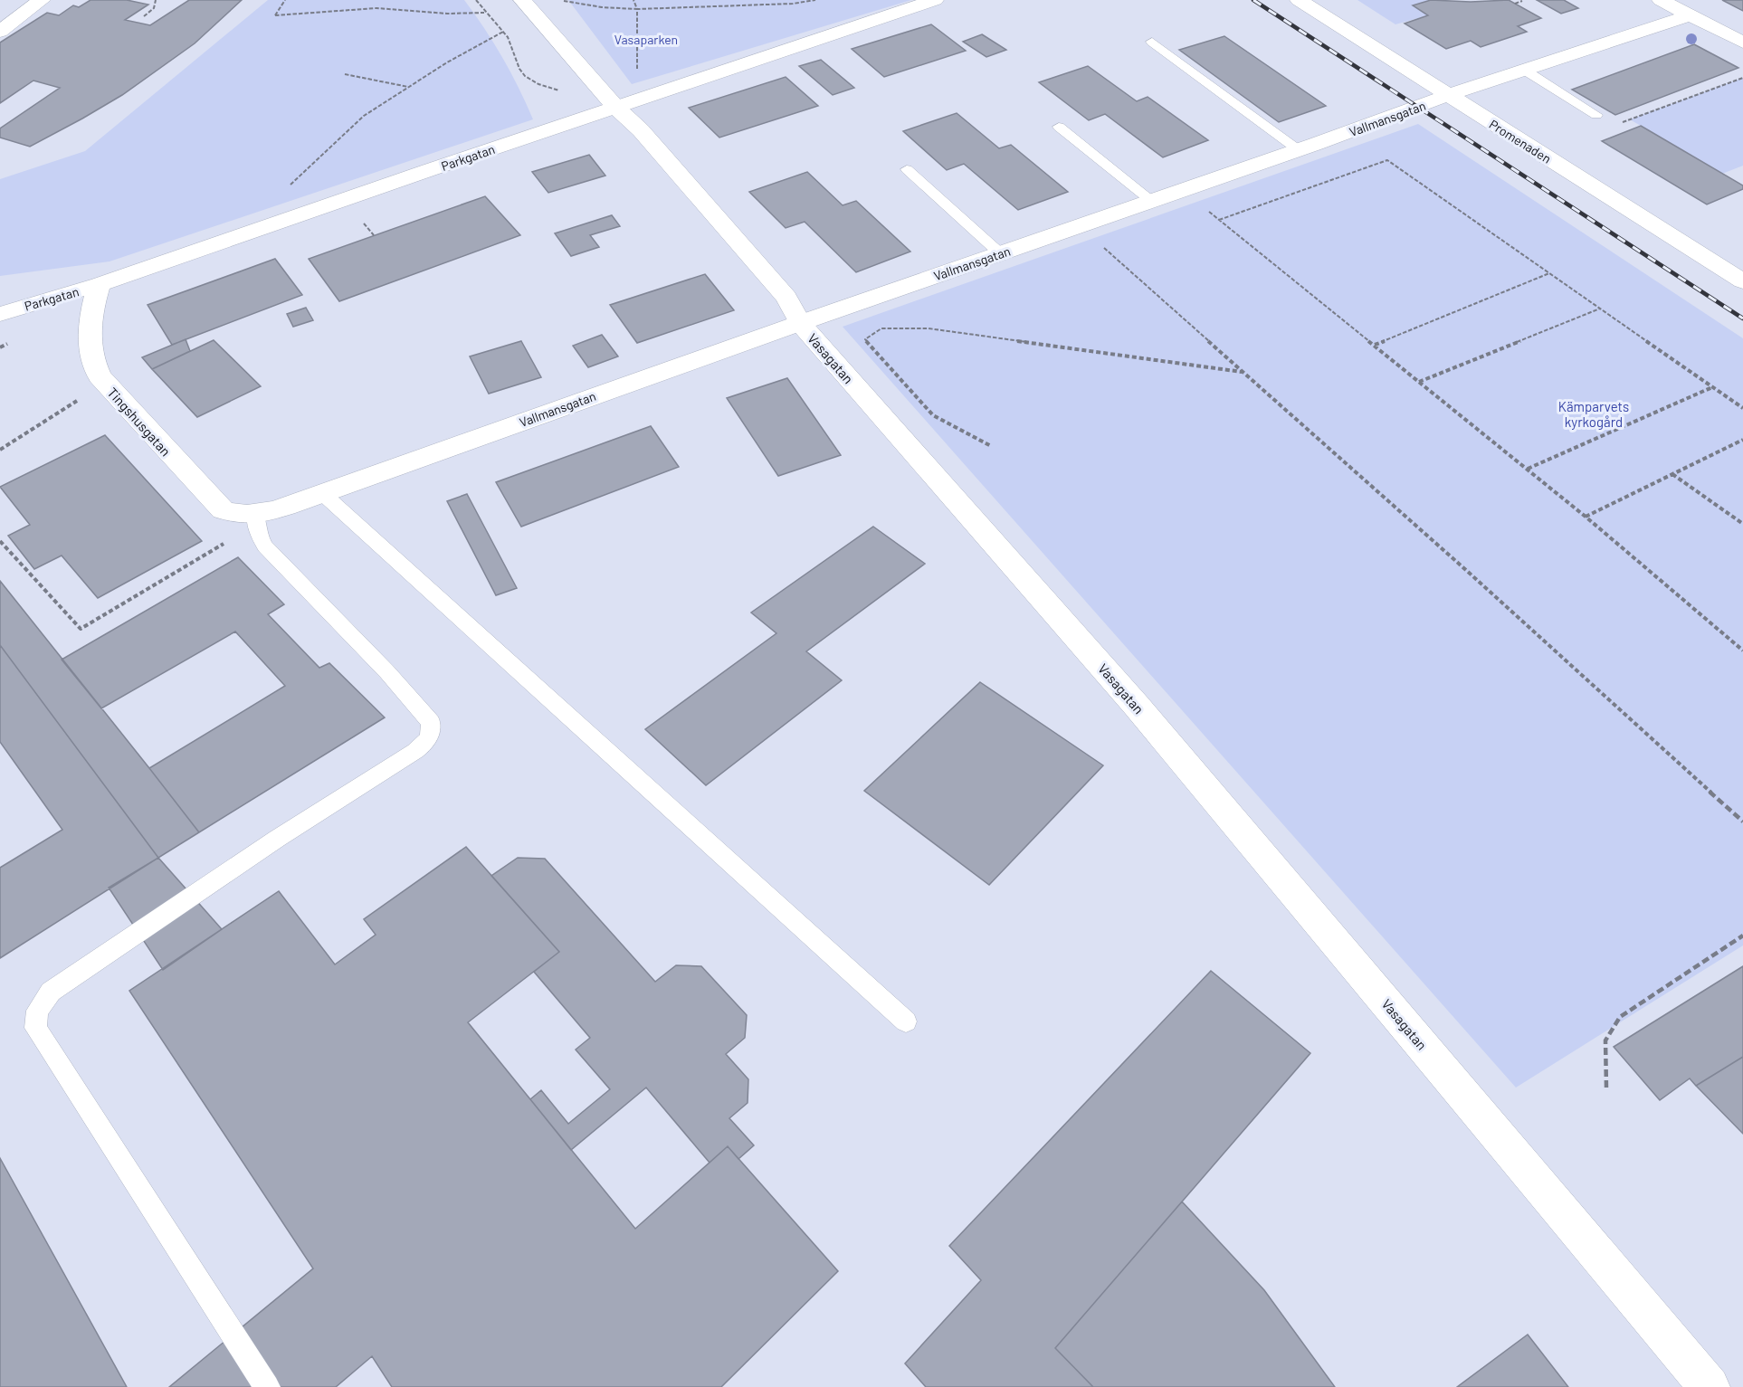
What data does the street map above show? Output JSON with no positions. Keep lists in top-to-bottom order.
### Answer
{
  "streets": {
    "street": [
      "Vallmansgatan",
      "Promenaden",
      "Parkgatan",
      "Vasagatan",
      "Tingshusgatan"
    ]
  },
  "crossings": [
    ["Vallmansgatan", "Promenaden"],
    ["Vallmansgatan", "Vasagatan"],
    ["Vallmansgatan", "Tingshusgatan"],
    ["Parkgatan", "Vasagatan"],
    ["Parkgatan", "Tingshusgatan"]
  ],
  "parks": ["Vasaparken", "Kämparvets kyrkogård"]
}
